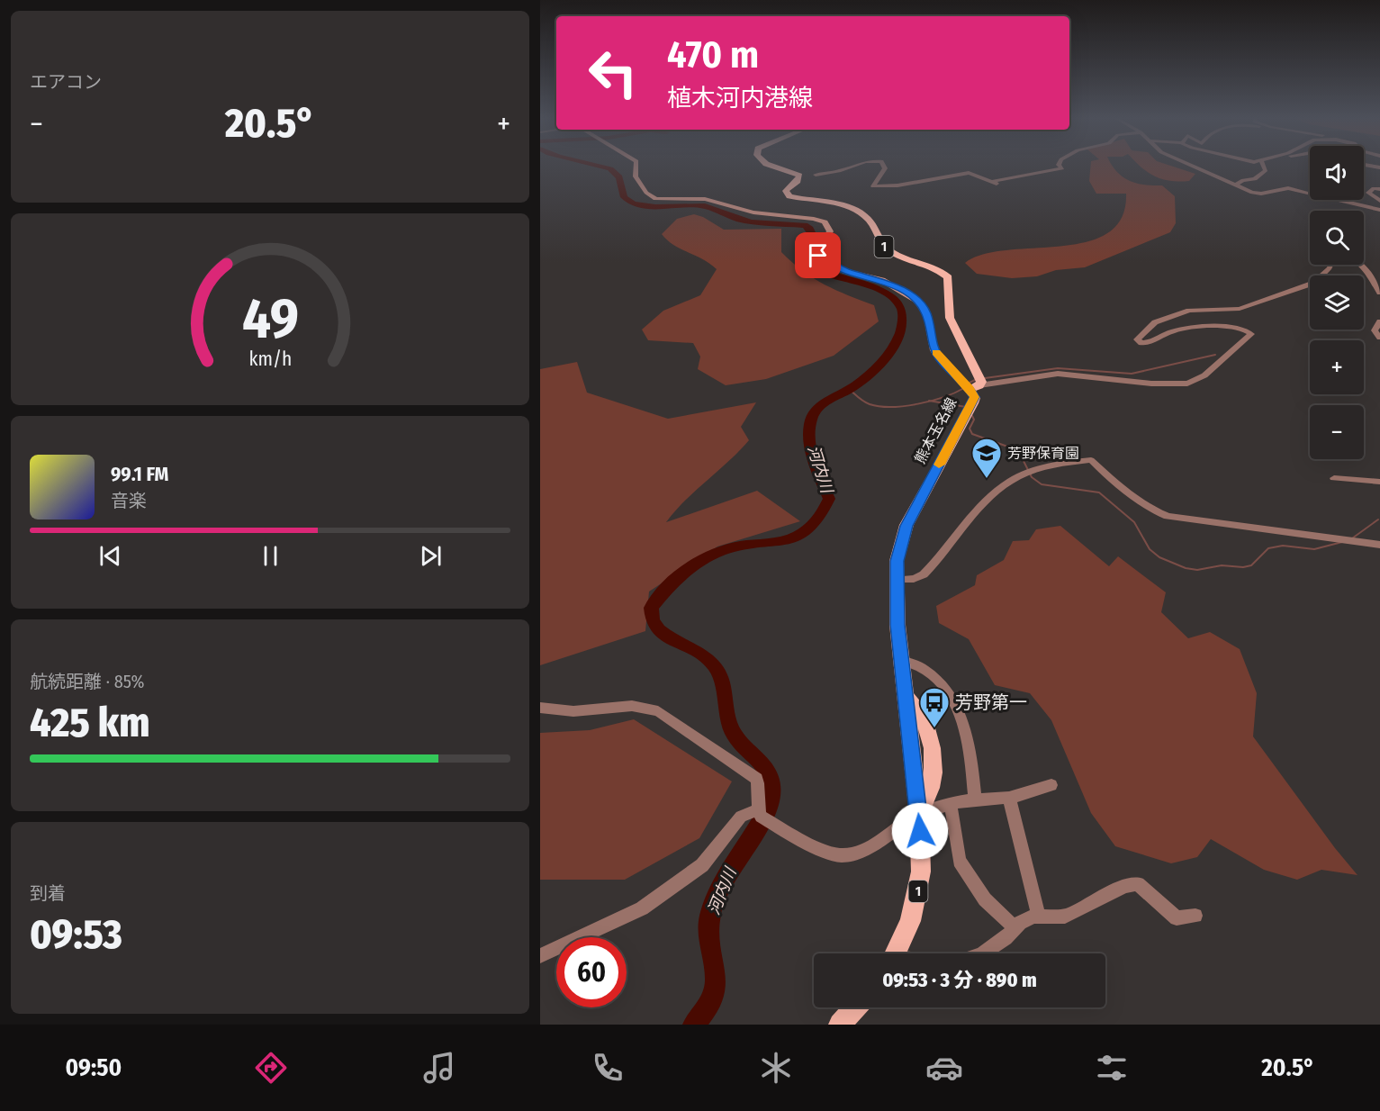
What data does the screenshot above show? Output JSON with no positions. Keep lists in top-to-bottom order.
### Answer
{
  "streets": {
    "main road": ["1", "熊本玉名線"]
  },
  "water": ["河内川"],
  "places": {
    "school or university": ["芳野保育園"],
    "bus stop": ["芳野第一"]
  },
  "page": {
    "tile": [
      "エアコン",
      ["航続距離 · 85%", "425 km"],
      ["到着", "09:53"]
    ],
    "turn": ["470 m", "植木河内港線"],
    "heat": ["−", "20.5°", "+"],
    "map_buttons": ["+", "−"],
    "song": ["99.1 FM", "音楽"],
    "limit": "60",
    "trip": "09:53 · 3 分 · 890 m",
    "tabs": ["09:50", "20.5°"],
    "gauge": ["49", "km/h"]
  }
}
